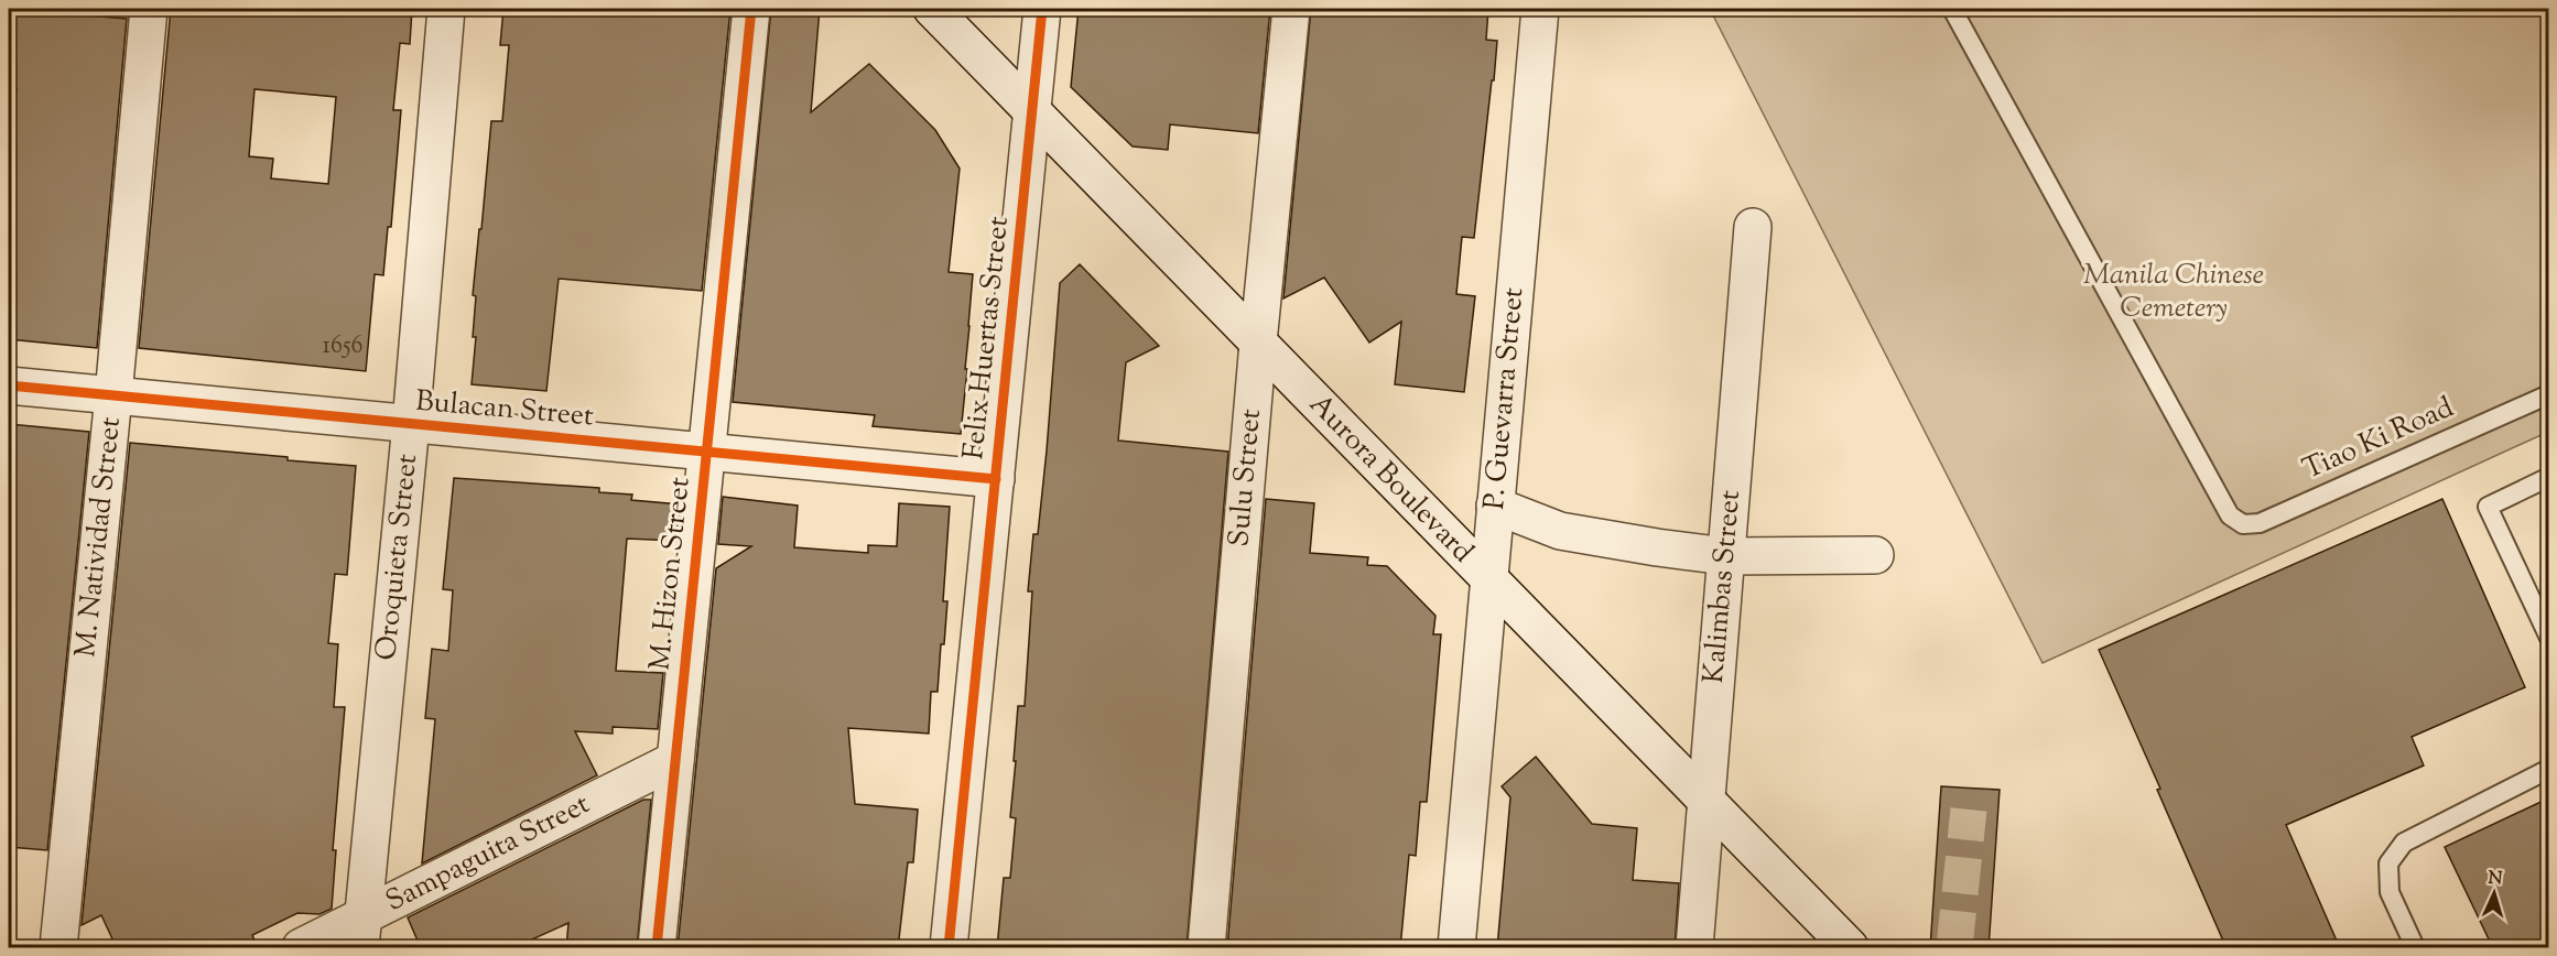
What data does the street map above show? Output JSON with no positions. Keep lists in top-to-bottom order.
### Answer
{
  "streets": {
    "street": [
      "Felix Huertas Street",
      "P. Guevarra Street",
      "Bulacan Street",
      "Sulu Street",
      "Aurora Boulevard",
      "M. Natividad Street",
      "Oroquieta Street",
      "M. Hizon Street",
      "Kalimbas Street",
      "Sampaguita Street"
    ],
    "lane": ["Tiao Ki Road"]
  },
  "crossings": [
    ["Felix Huertas Street", "Bulacan Street"],
    ["Felix Huertas Street", "Aurora Boulevard"],
    ["P. Guevarra Street", "Aurora Boulevard"],
    ["Bulacan Street", "M. Natividad Street"],
    ["Bulacan Street", "Oroquieta Street"],
    ["Bulacan Street", "M. Hizon Street"],
    ["Sulu Street", "Aurora Boulevard"],
    ["Aurora Boulevard", "Kalimbas Street"],
    ["Oroquieta Street", "Sampaguita Street"],
    ["M. Hizon Street", "Sampaguita Street"]
  ],
  "parks": ["Manila Chinese Cemetery"],
  "house_numbers": ["1656"],
  "north": "top"
}
